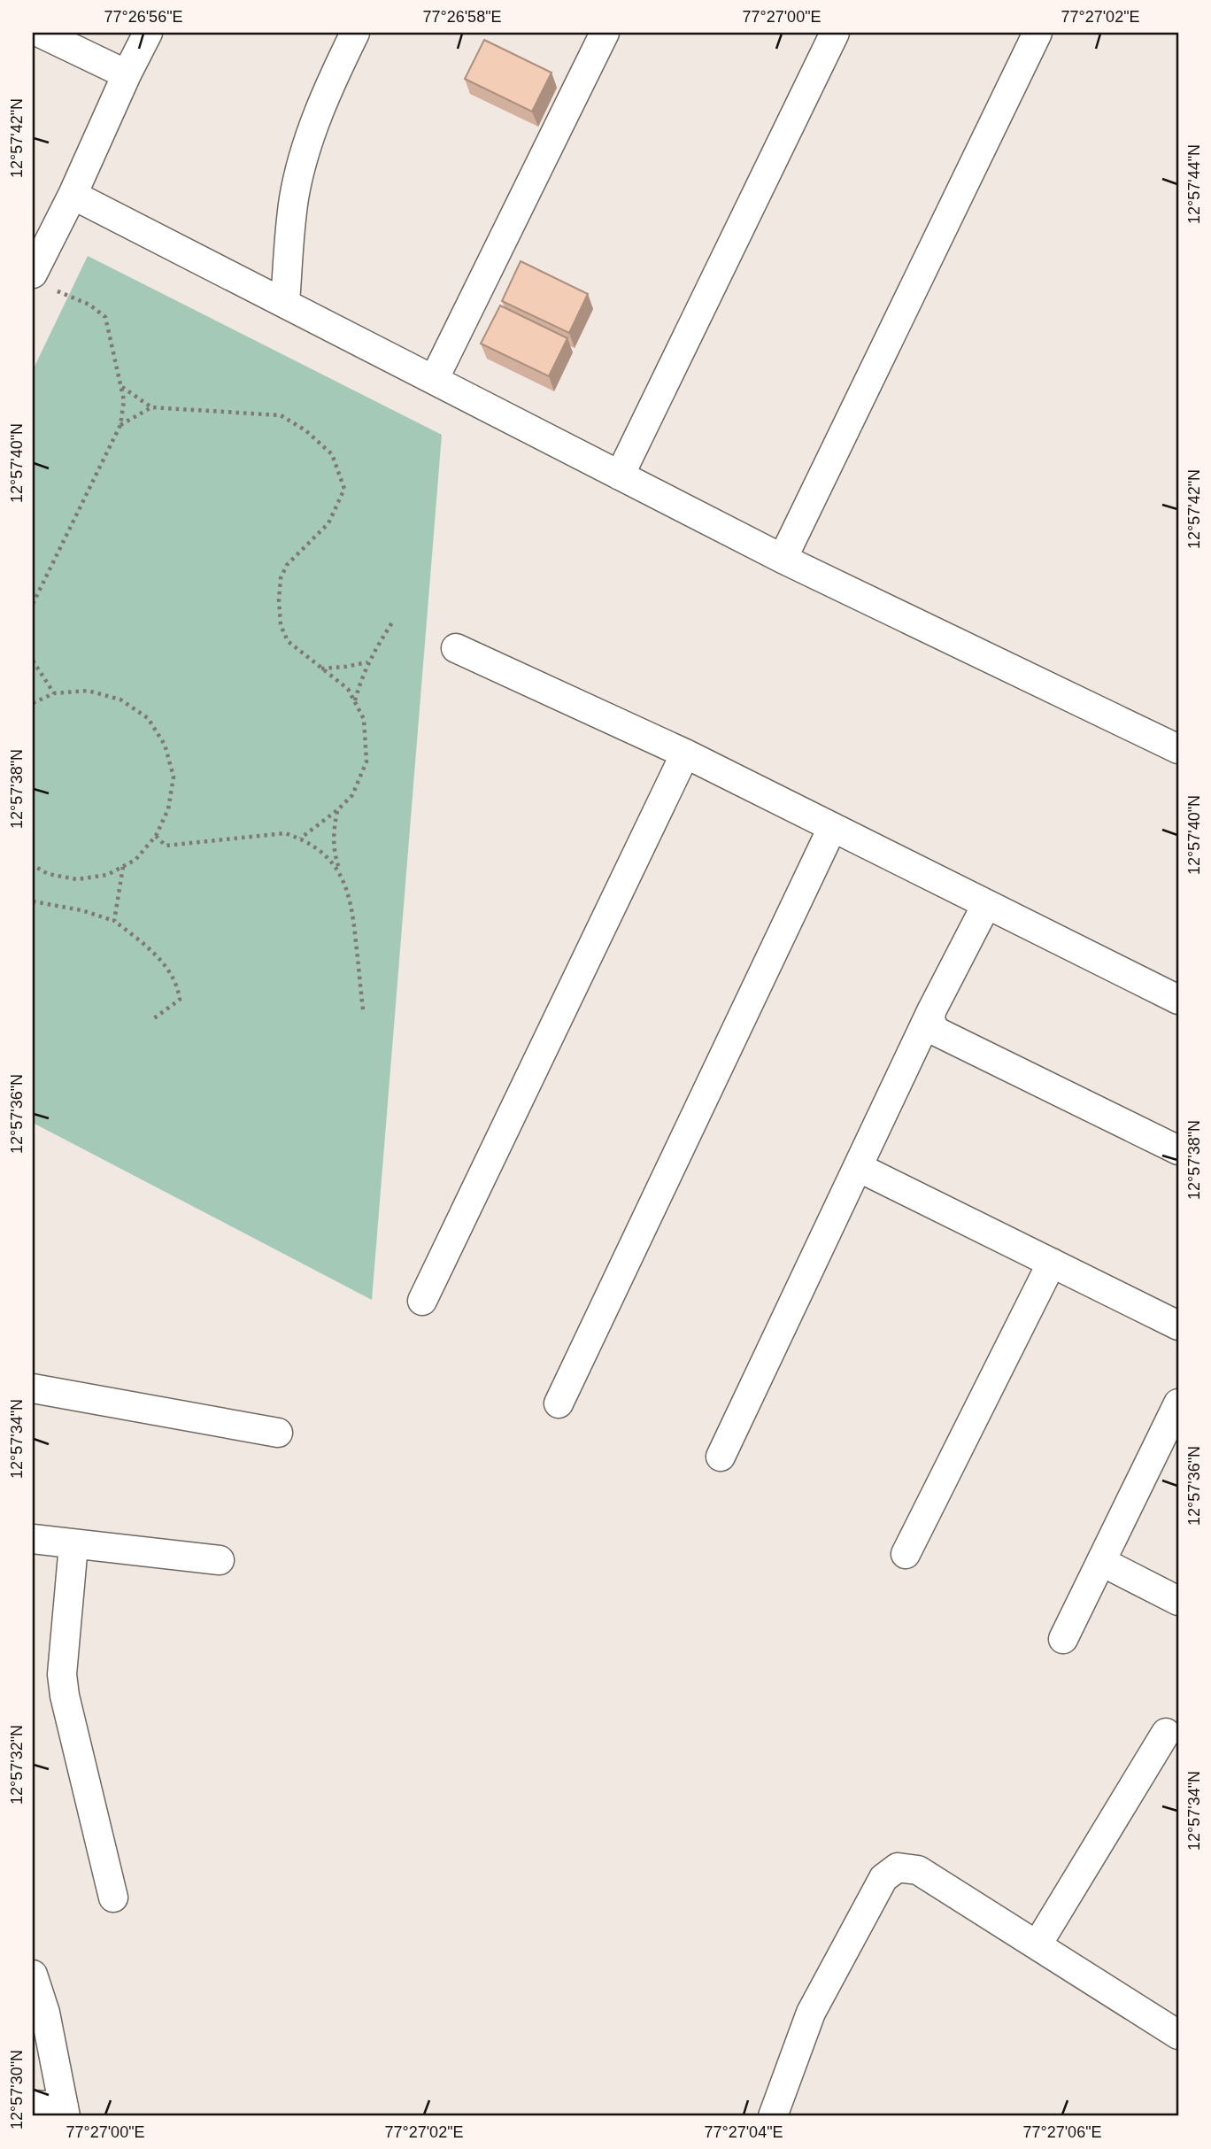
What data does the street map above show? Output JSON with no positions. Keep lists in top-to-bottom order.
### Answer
{
  "coordinates": [
    "77°26'56\"E",
    "77°26'58\"E",
    "77°27'00\"E",
    "77°27'02\"E",
    "12°57'42\"N",
    "12°57'44\"N",
    "12°57'40\"N",
    "12°57'38\"N",
    "12°57'36\"N",
    "12°57'34\"N",
    "12°57'32\"N",
    "12°57'30\"N",
    "77°27'04\"E",
    "77°27'06\"E"
  ]
}
